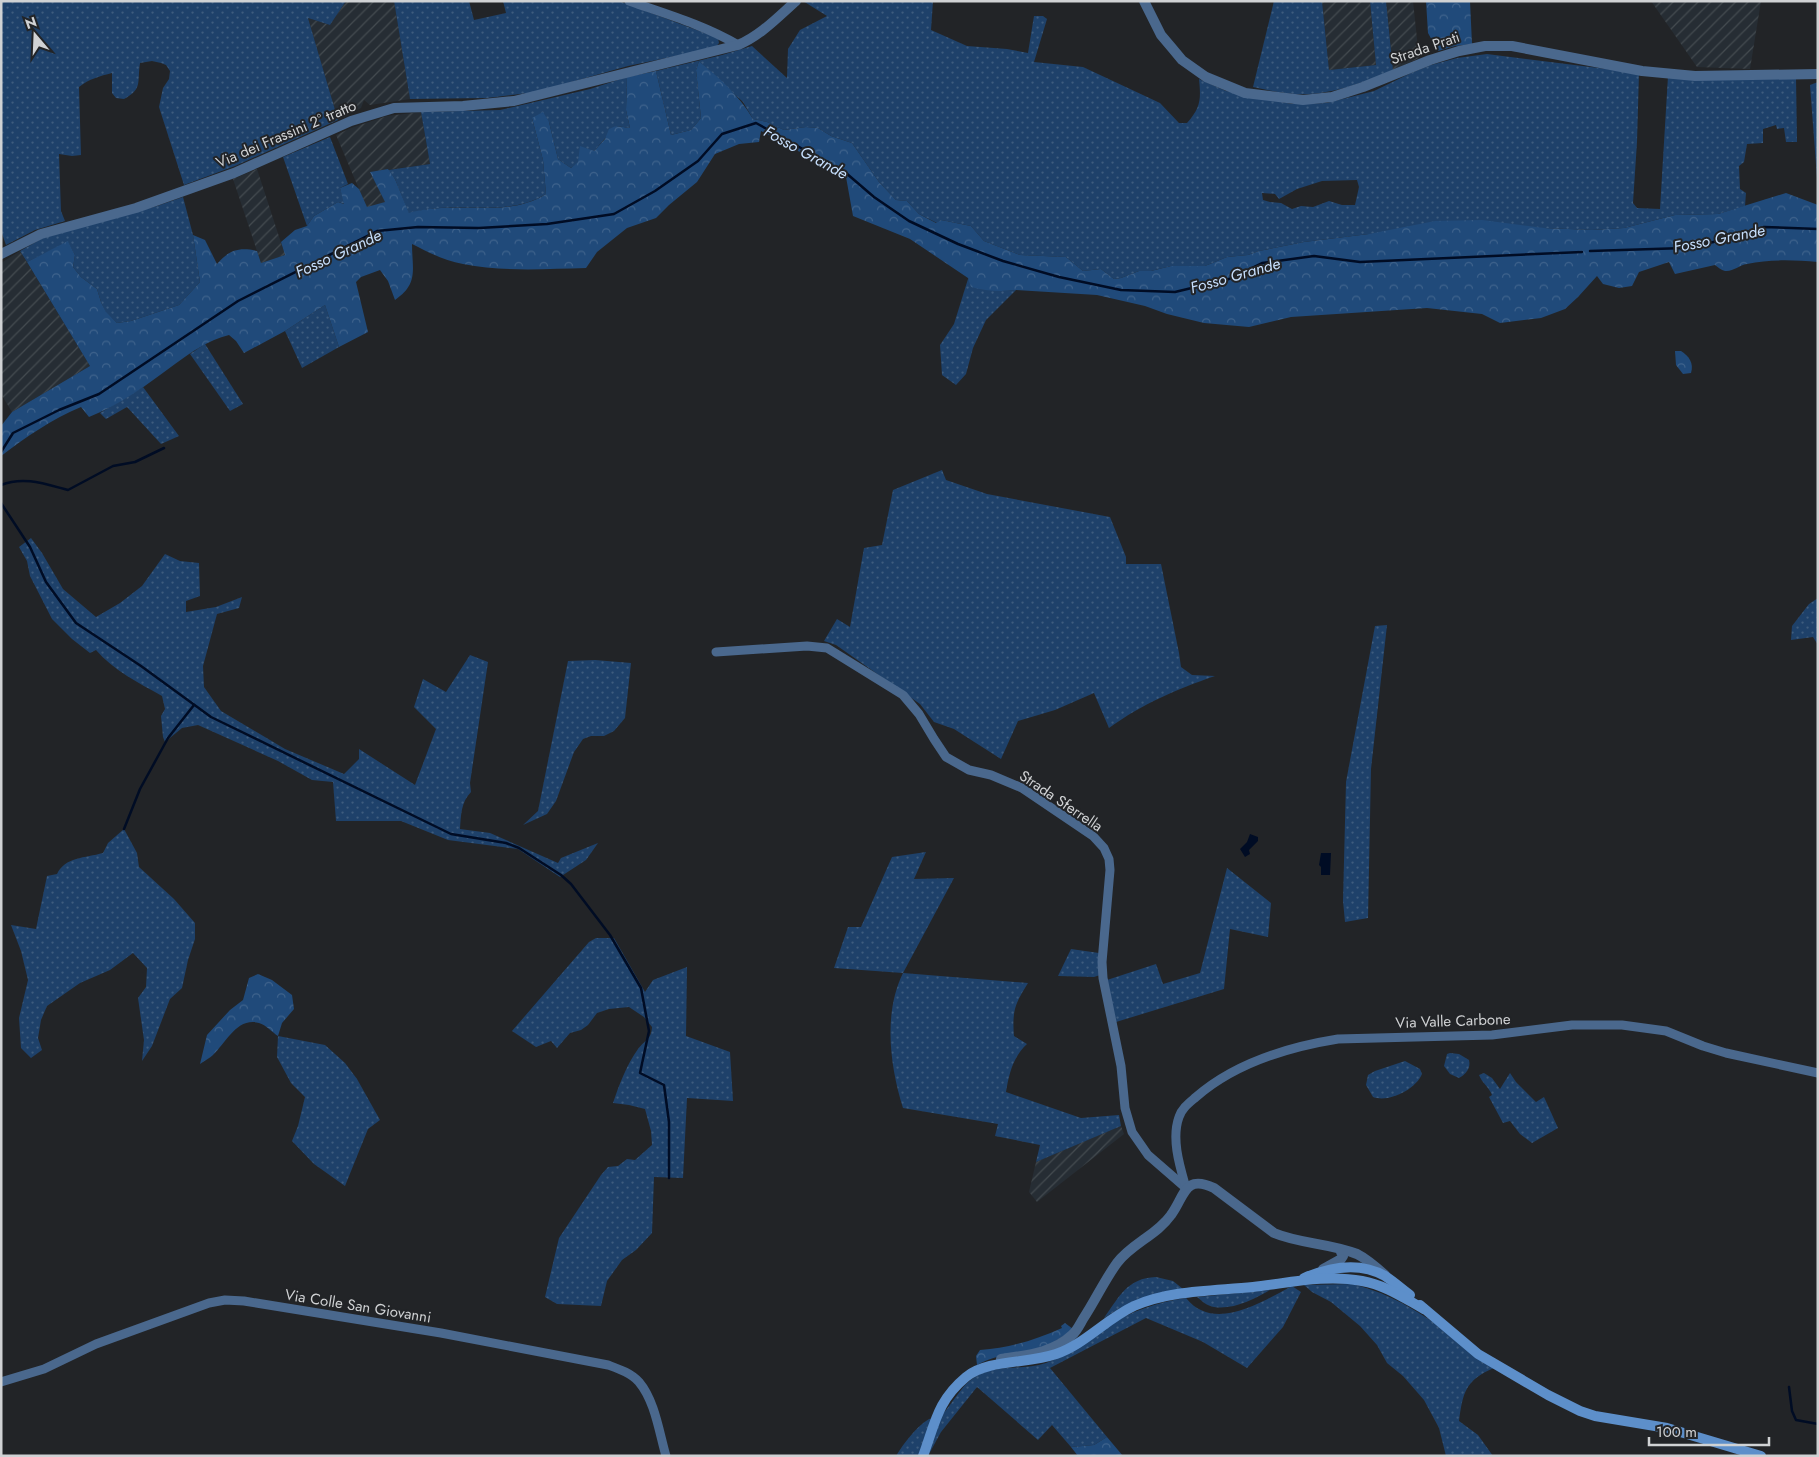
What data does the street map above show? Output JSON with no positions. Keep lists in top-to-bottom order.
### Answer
{
  "streets": {
    "street": [
      "Strada Prati",
      "Via dei Frassini 2° tratto",
      "Strada Sferrella",
      "Via Valle Carbone",
      "Via Colle San Giovanni"
    ]
  },
  "crossings": [
    ["Strada Sferrella", "Via Valle Carbone"]
  ],
  "water": ["Fosso Grande"],
  "scale_bar": "100 m",
  "north": "top"
}
